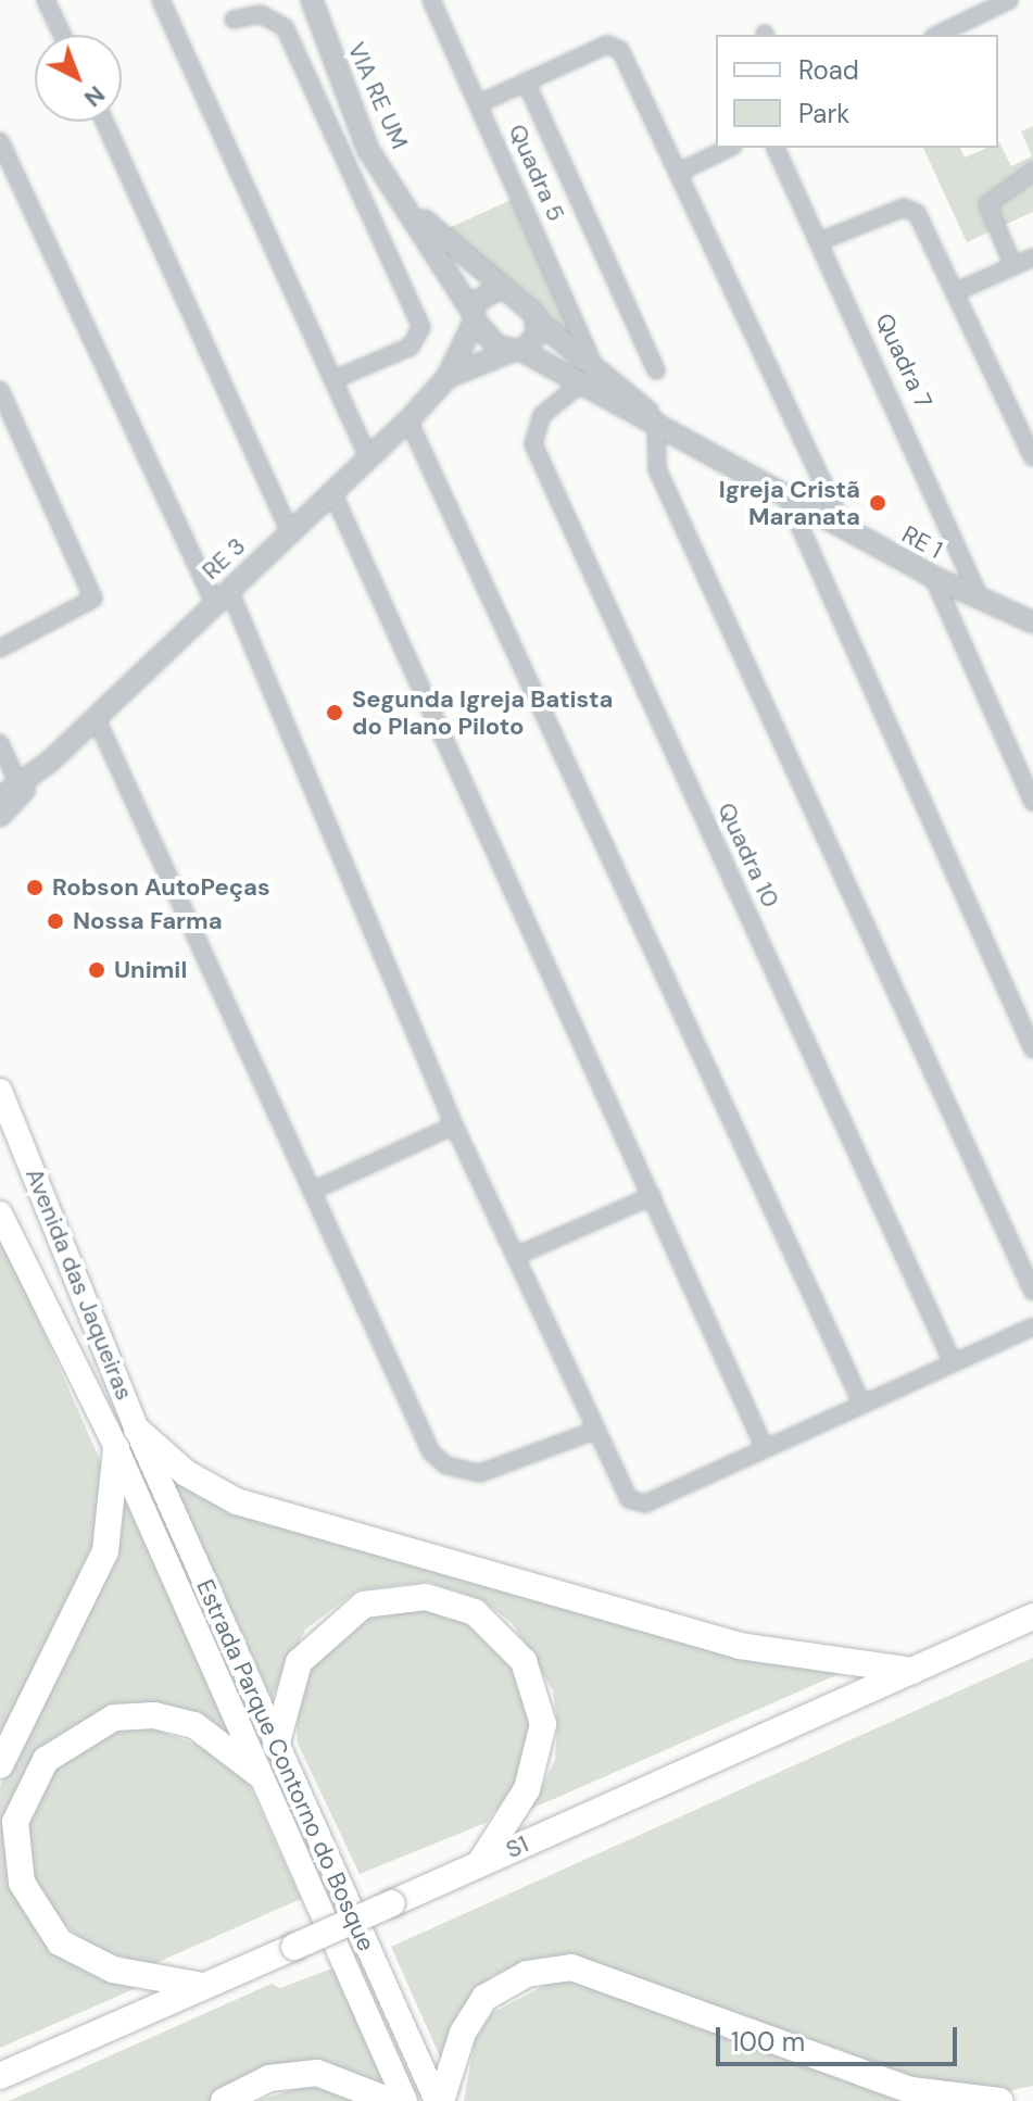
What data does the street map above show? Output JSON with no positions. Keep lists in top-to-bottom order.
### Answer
{
  "streets": {
    "highway": ["S1"],
    "main road": ["Avenida das Jaqueiras", "Estrada Parque Contorno do Bosque"],
    "street": [
      "VIA RE UM",
      "Quadra 5",
      "Quadra 7",
      "RE 1",
      "RE 3",
      "Quadra 10"
    ]
  },
  "crossings": [
    ["VIA RE UM", "RE 1"],
    ["VIA RE UM", "RE 3"],
    ["Quadra 5", "RE 1"],
    ["Quadra 5", "Quadra 10"],
    ["Quadra 7", "RE 1"],
    ["RE 1", "RE 3"],
    ["RE 1", "Quadra 10"],
    ["Avenida das Jaqueiras", "Estrada Parque Contorno do Bosque"]
  ],
  "places": [
    "Igreja Cristã Maranata",
    "Segunda Igreja Batista do Plano Piloto",
    "Robson AutoPeças",
    "Nossa Farma",
    "Unimil"
  ],
  "legend": ["Road", "Park"],
  "scale_bar": "100 m",
  "north": "bottom right"
}
